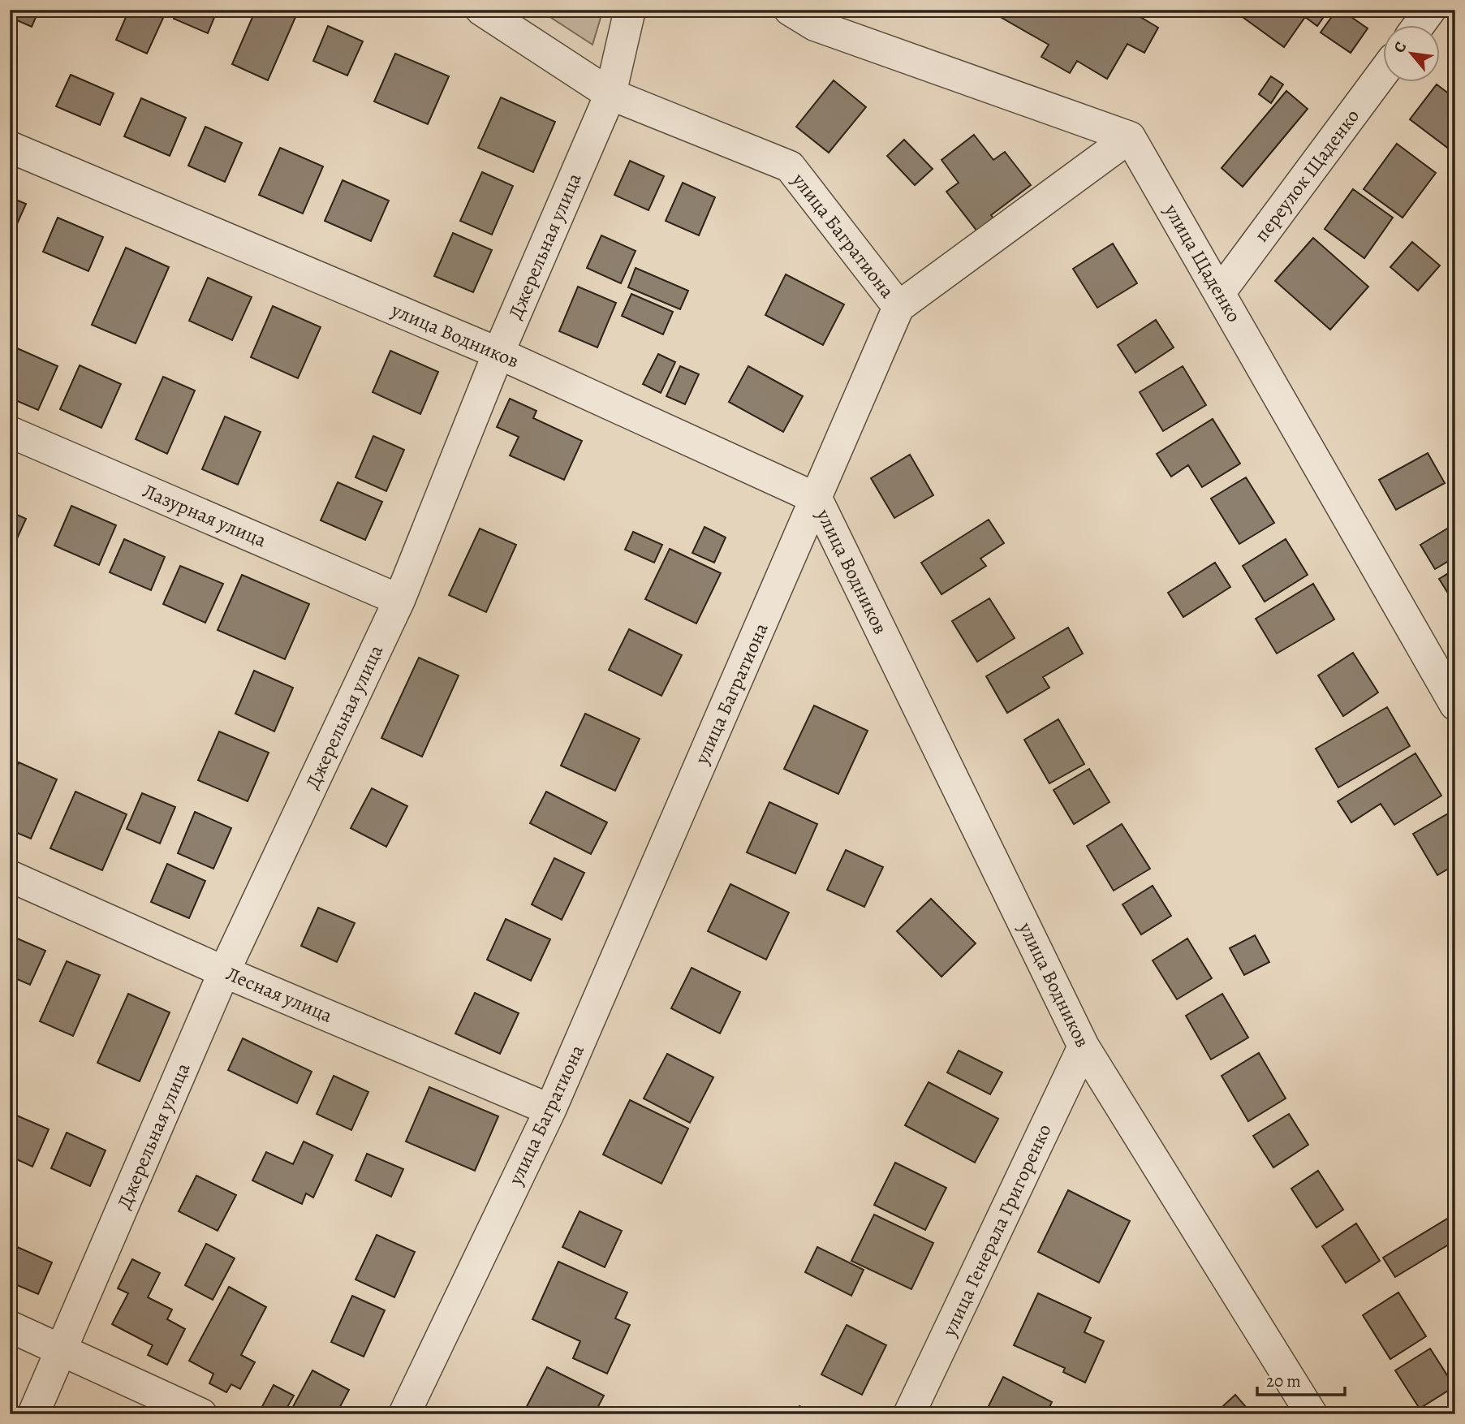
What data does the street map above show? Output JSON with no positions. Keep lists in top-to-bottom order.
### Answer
{
  "streets": {
    "street": [
      "переулок Щаденко",
      "улица Багратиона",
      "Джерельная улица",
      "улица Щаденко",
      "улица Водников",
      "Лазурная улица",
      "Лесная улица",
      "улица Генерала Григоренко"
    ]
  },
  "crossings": [
    ["переулок Щаденко", "улица Щаденко"],
    ["улица Багратиона", "Джерельная улица"],
    ["улица Багратиона", "улица Водников"],
    ["улица Багратиона", "Лесная улица"],
    ["Джерельная улица", "улица Водников"],
    ["Джерельная улица", "Лазурная улица"],
    ["Джерельная улица", "Лесная улица"],
    ["улица Водников", "улица Генерала Григоренко"]
  ],
  "scale_bar": "20 m",
  "north": "top left"
}
